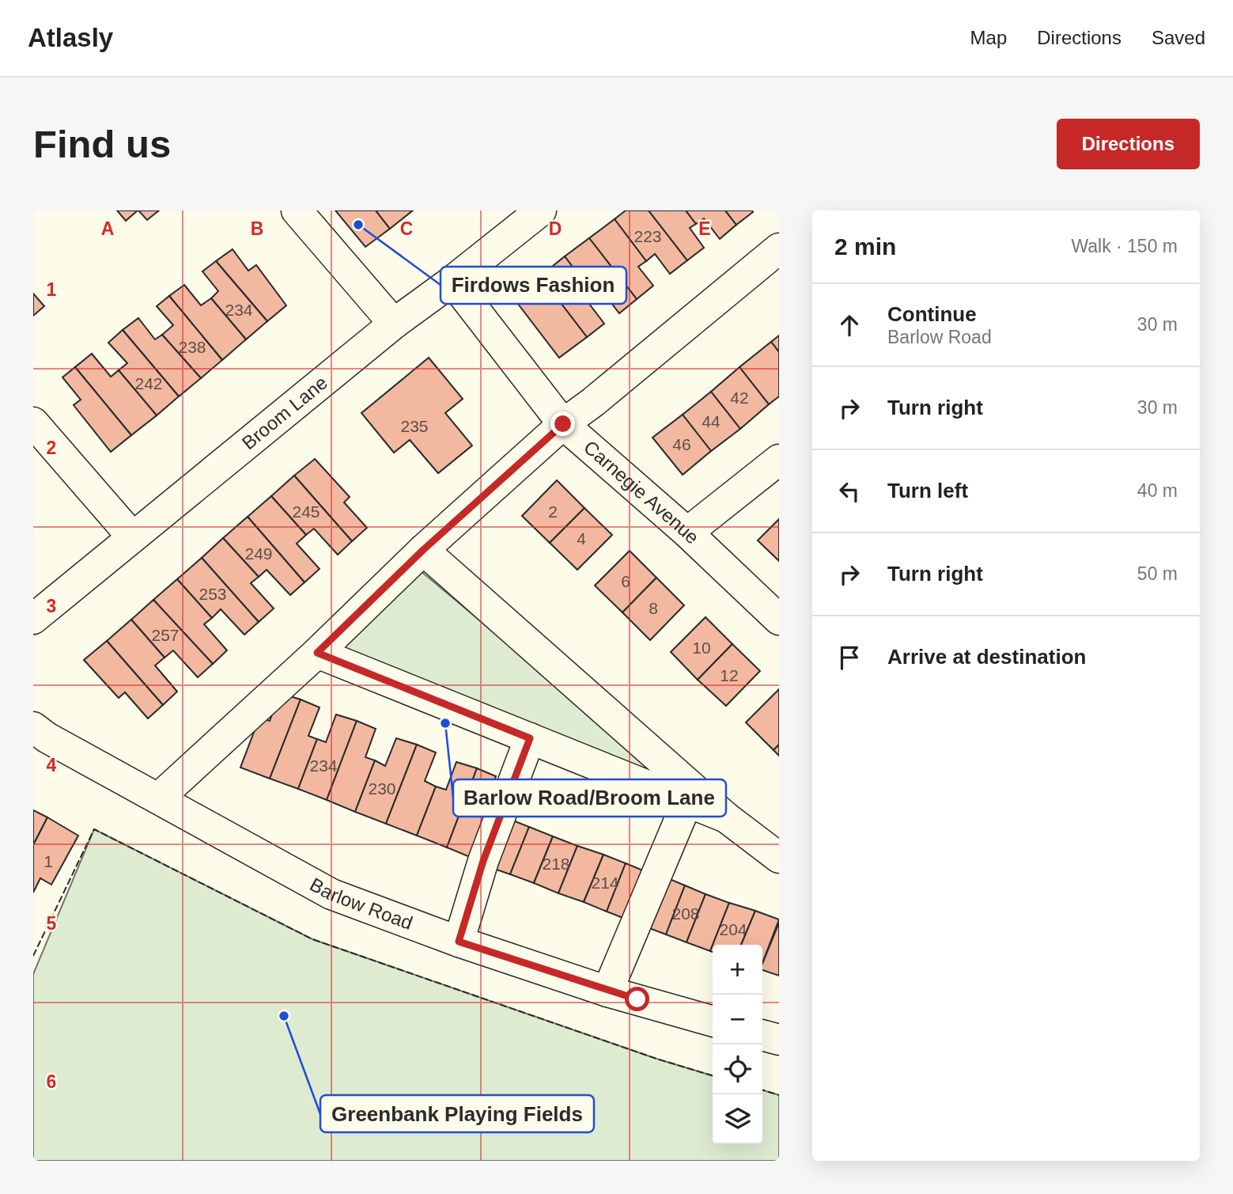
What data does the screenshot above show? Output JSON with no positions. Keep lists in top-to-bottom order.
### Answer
{
  "streets": {
    "street": ["Broom Lane", "Carnegie Avenue", "Barlow Road"]
  },
  "crossings": [
    ["Broom Lane", "Carnegie Avenue"]
  ],
  "places": ["Firdows Fashion", "Barlow Road/Broom Lane", "Greenbank Playing Fields"],
  "house_numbers": [
    "223",
    "234",
    "238",
    "242",
    "42",
    "44",
    "235",
    "46",
    "245",
    "2",
    "4",
    "249",
    "6",
    "253",
    "8",
    "257",
    "10",
    "12",
    "234",
    "230",
    "1",
    "218",
    "214",
    "208",
    "204"
  ],
  "page": {
    "header": "Atlasly",
    "nav": ["Map", "Directions", "Saved"],
    "buttons": "Directions",
    "title": "Find us",
    "heading": ["2 min", "Walk · 150 m"],
    "list": [
      ["Continue", "Barlow Road", "30 m"],
      ["Turn right", "30 m"],
      ["Turn left", "40 m"],
      ["Turn right", "50 m"],
      "Arrive at destination"
    ],
    "map_buttons": ["+", "−"]
  },
  "grid": {
    "columns": [
      "A",
      "B",
      "C",
      "D",
      "E"
    ],
    "rows": [
      "1",
      "2",
      "3",
      "4",
      "5",
      "6"
    ]
  }
}
